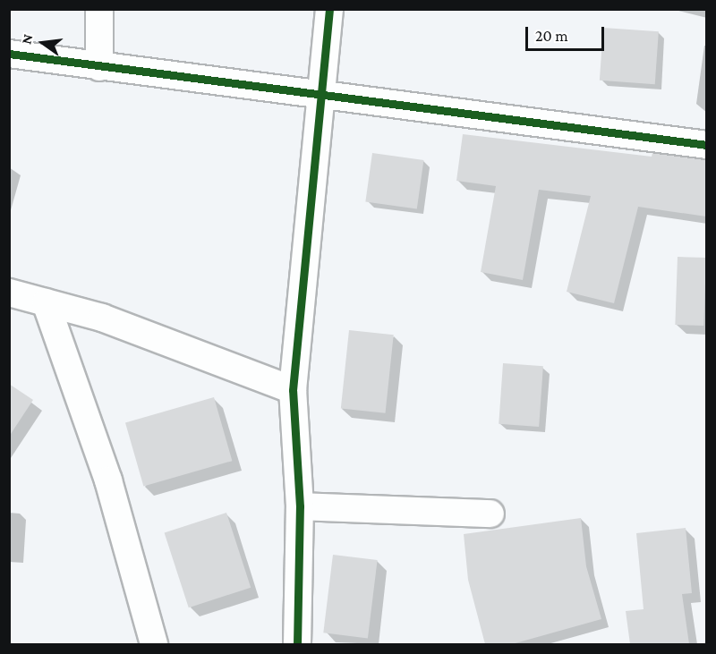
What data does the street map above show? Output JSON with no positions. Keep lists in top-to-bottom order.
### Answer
{
  "scale_bar": "20 m",
  "north": "left"
}
